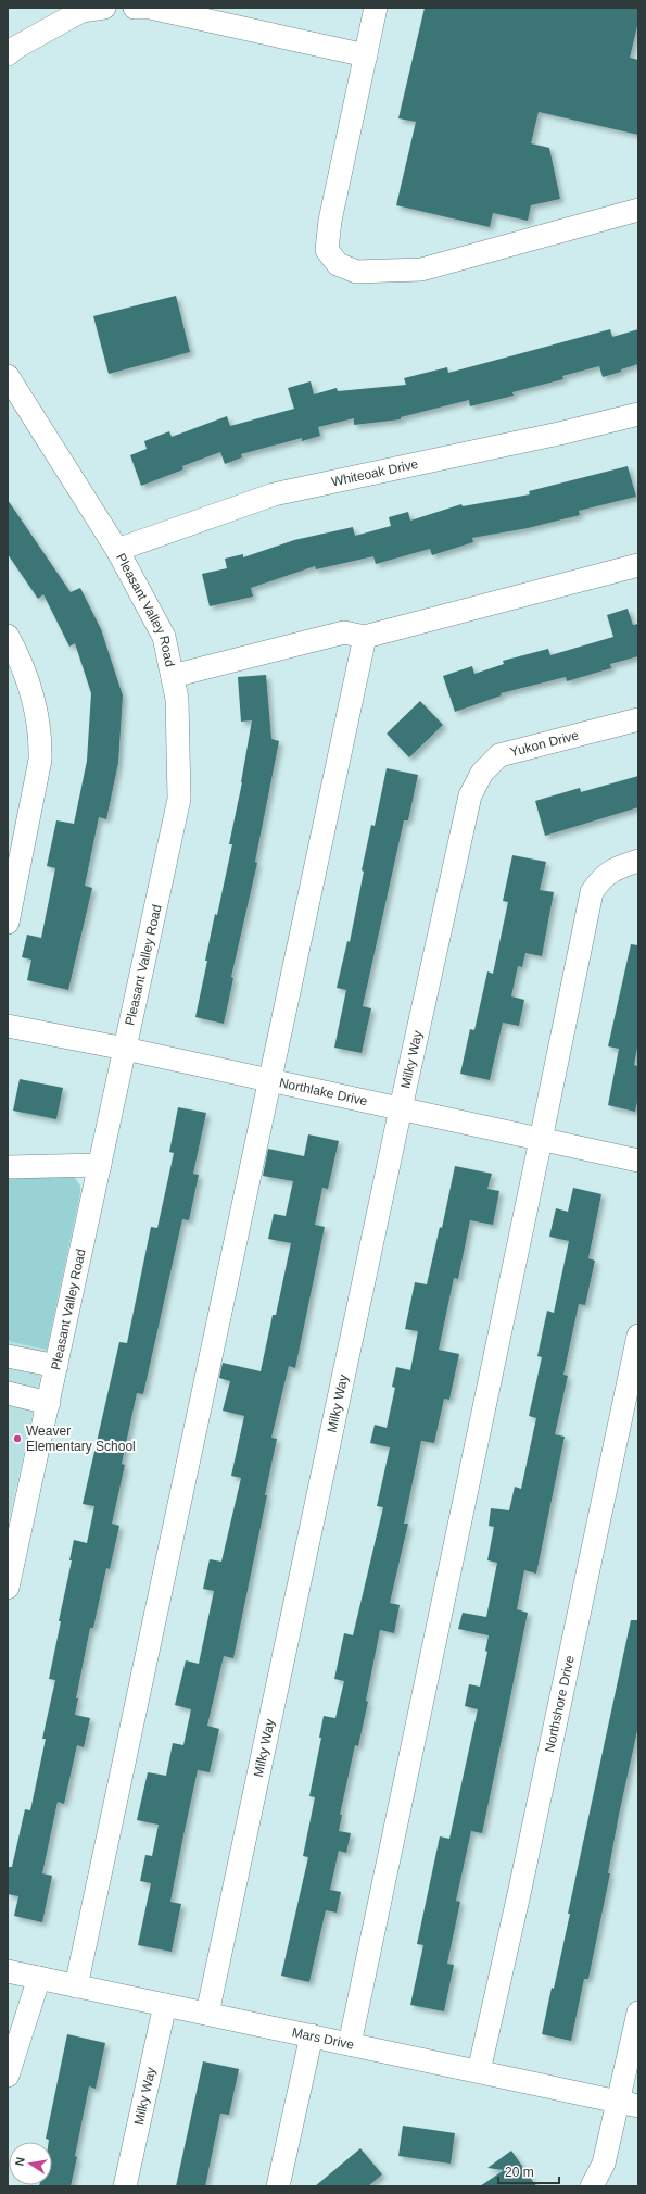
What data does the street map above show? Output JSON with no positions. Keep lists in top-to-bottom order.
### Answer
{
  "streets": {
    "street": [
      "Whiteoak Drive",
      "Pleasant Valley Road",
      "Yukon Drive",
      "Milky Way",
      "Northlake Drive",
      "Northshore Drive",
      "Mars Drive"
    ]
  },
  "crossings": [
    ["Whiteoak Drive", "Pleasant Valley Road"],
    ["Pleasant Valley Road", "Northlake Drive"],
    ["Yukon Drive", "Milky Way"],
    ["Milky Way", "Northlake Drive"],
    ["Milky Way", "Mars Drive"],
    ["Northshore Drive", "Mars Drive"]
  ],
  "places": ["Weaver Elementary School"],
  "scale_bar": "20 m",
  "north": "left"
}
